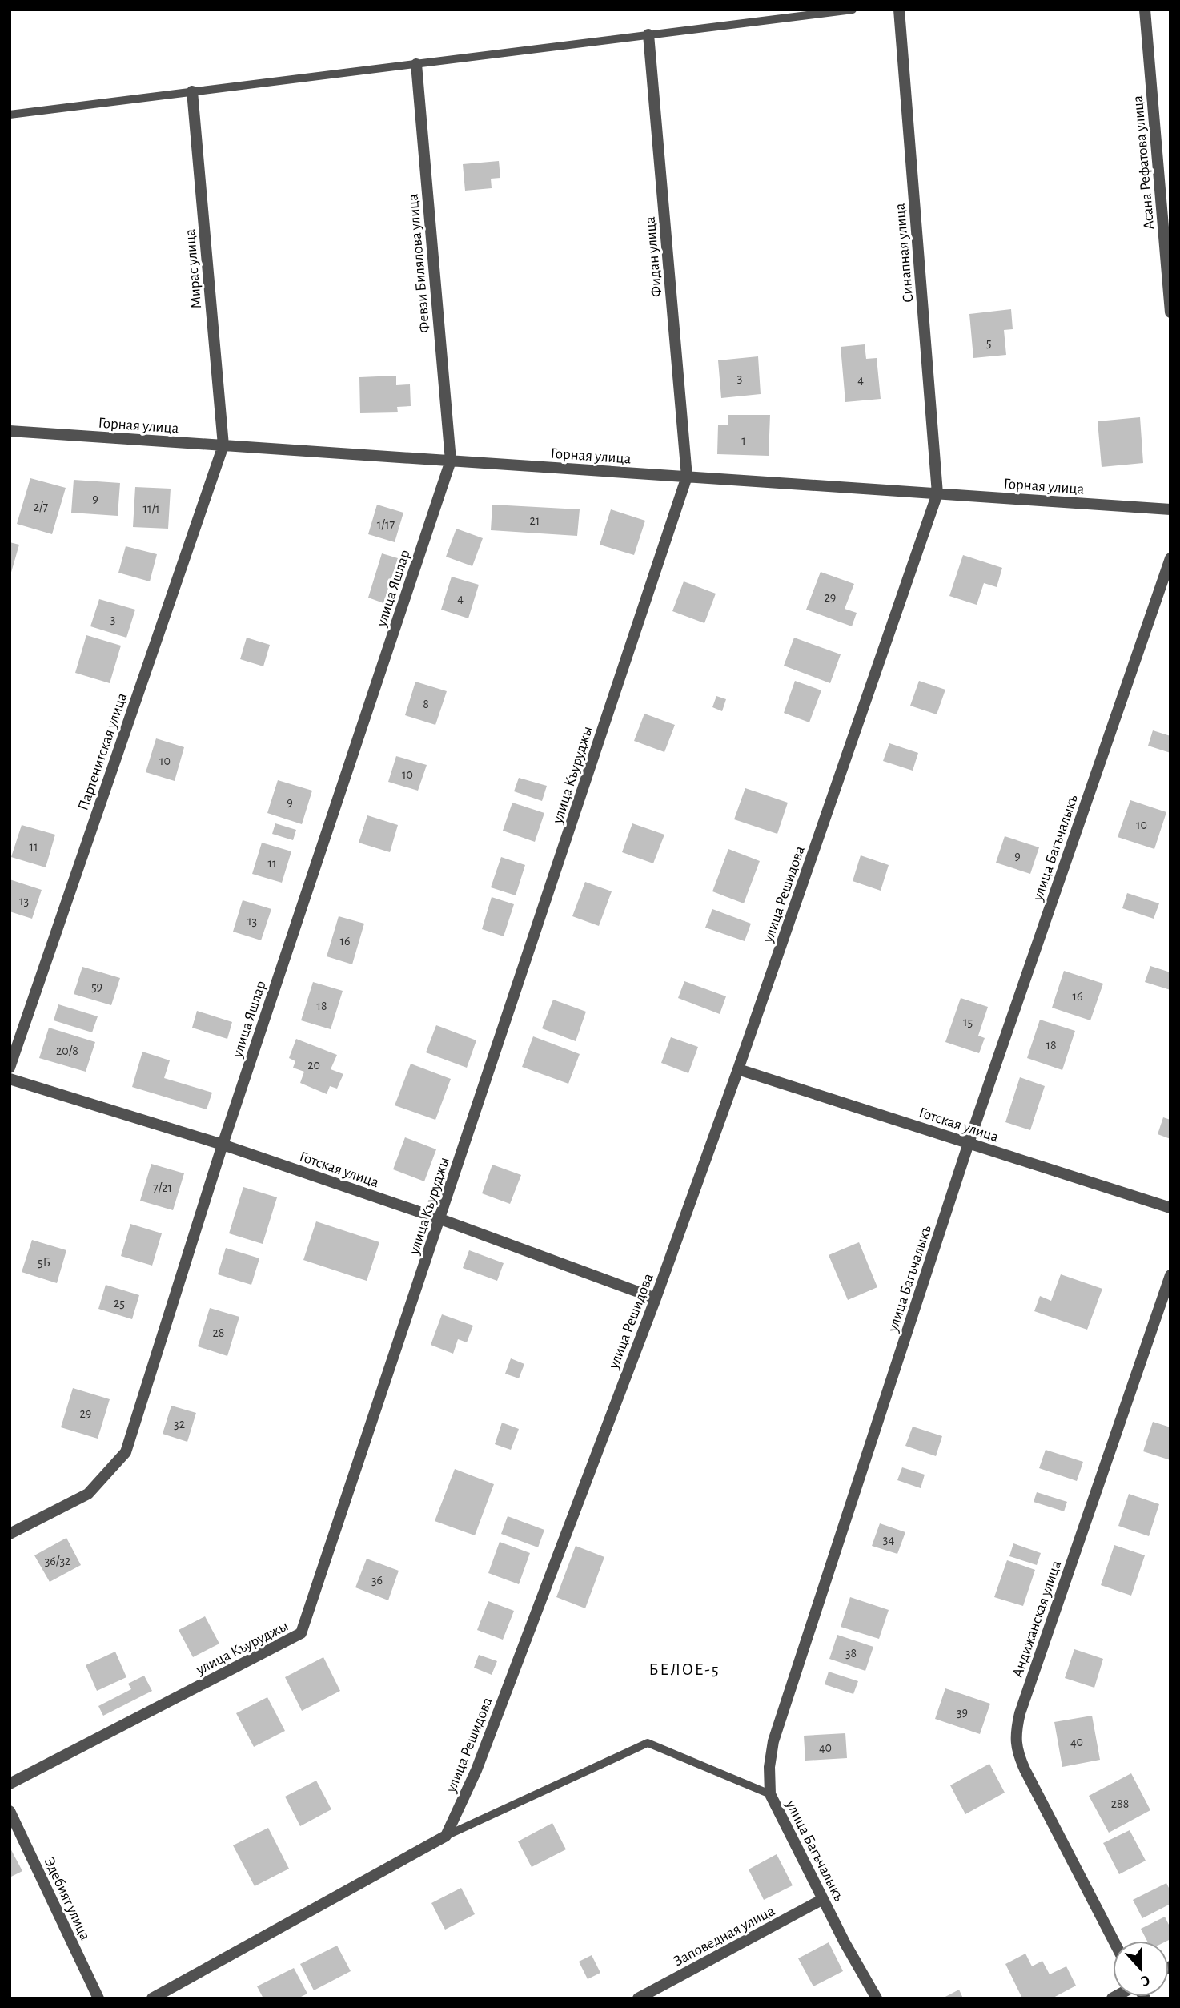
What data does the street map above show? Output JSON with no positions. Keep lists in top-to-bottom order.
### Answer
{
  "streets": {
    "street": [
      "Асана Рефатова улица",
      "Синапная улица",
      "Фидан улица",
      "Февзи Билялова улица",
      "Мирас улица",
      "Горная улица",
      "улица Яшлар",
      "Партенитская улица",
      "улица Къуруджы",
      "улица Багъчалыкъ",
      "улица Решидова",
      "Готская улица",
      "Андижанская улица",
      "Эдебият улица",
      "Заповедная улица"
    ]
  },
  "crossings": [
    ["Синапная улица", "Горная улица"],
    ["Синапная улица", "улица Решидова"],
    ["Фидан улица", "Горная улица"],
    ["Фидан улица", "улица Къуруджы"],
    ["Февзи Билялова улица", "Горная улица"],
    ["Февзи Билялова улица", "улица Яшлар"],
    ["Мирас улица", "Горная улица"],
    ["Мирас улица", "Партенитская улица"],
    ["Горная улица", "улица Яшлар"],
    ["Горная улица", "Партенитская улица"],
    ["Горная улица", "улица Къуруджы"],
    ["Горная улица", "улица Решидова"],
    ["улица Яшлар", "Готская улица"],
    ["улица Къуруджы", "Готская улица"],
    ["улица Багъчалыкъ", "Готская улица"],
    ["улица Багъчалыкъ", "Заповедная улица"],
    ["улица Решидова", "Готская улица"]
  ],
  "districts": ["БЕЛОЕ-5"],
  "house_numbers": [
    "5",
    "3",
    "4",
    "1",
    "9",
    "2/7",
    "11/1",
    "21",
    "1/17",
    "29",
    "4",
    "3",
    "8",
    "10",
    "10",
    "9",
    "10",
    "11",
    "9",
    "11",
    "13",
    "13",
    "16",
    "59",
    "16",
    "18",
    "15",
    "18",
    "20/8",
    "20",
    "7/21",
    "5Б",
    "25",
    "28",
    "29",
    "32",
    "34",
    "36/32",
    "36",
    "38",
    "39",
    "40",
    "40",
    "288"
  ],
  "north": "bottom"
}
